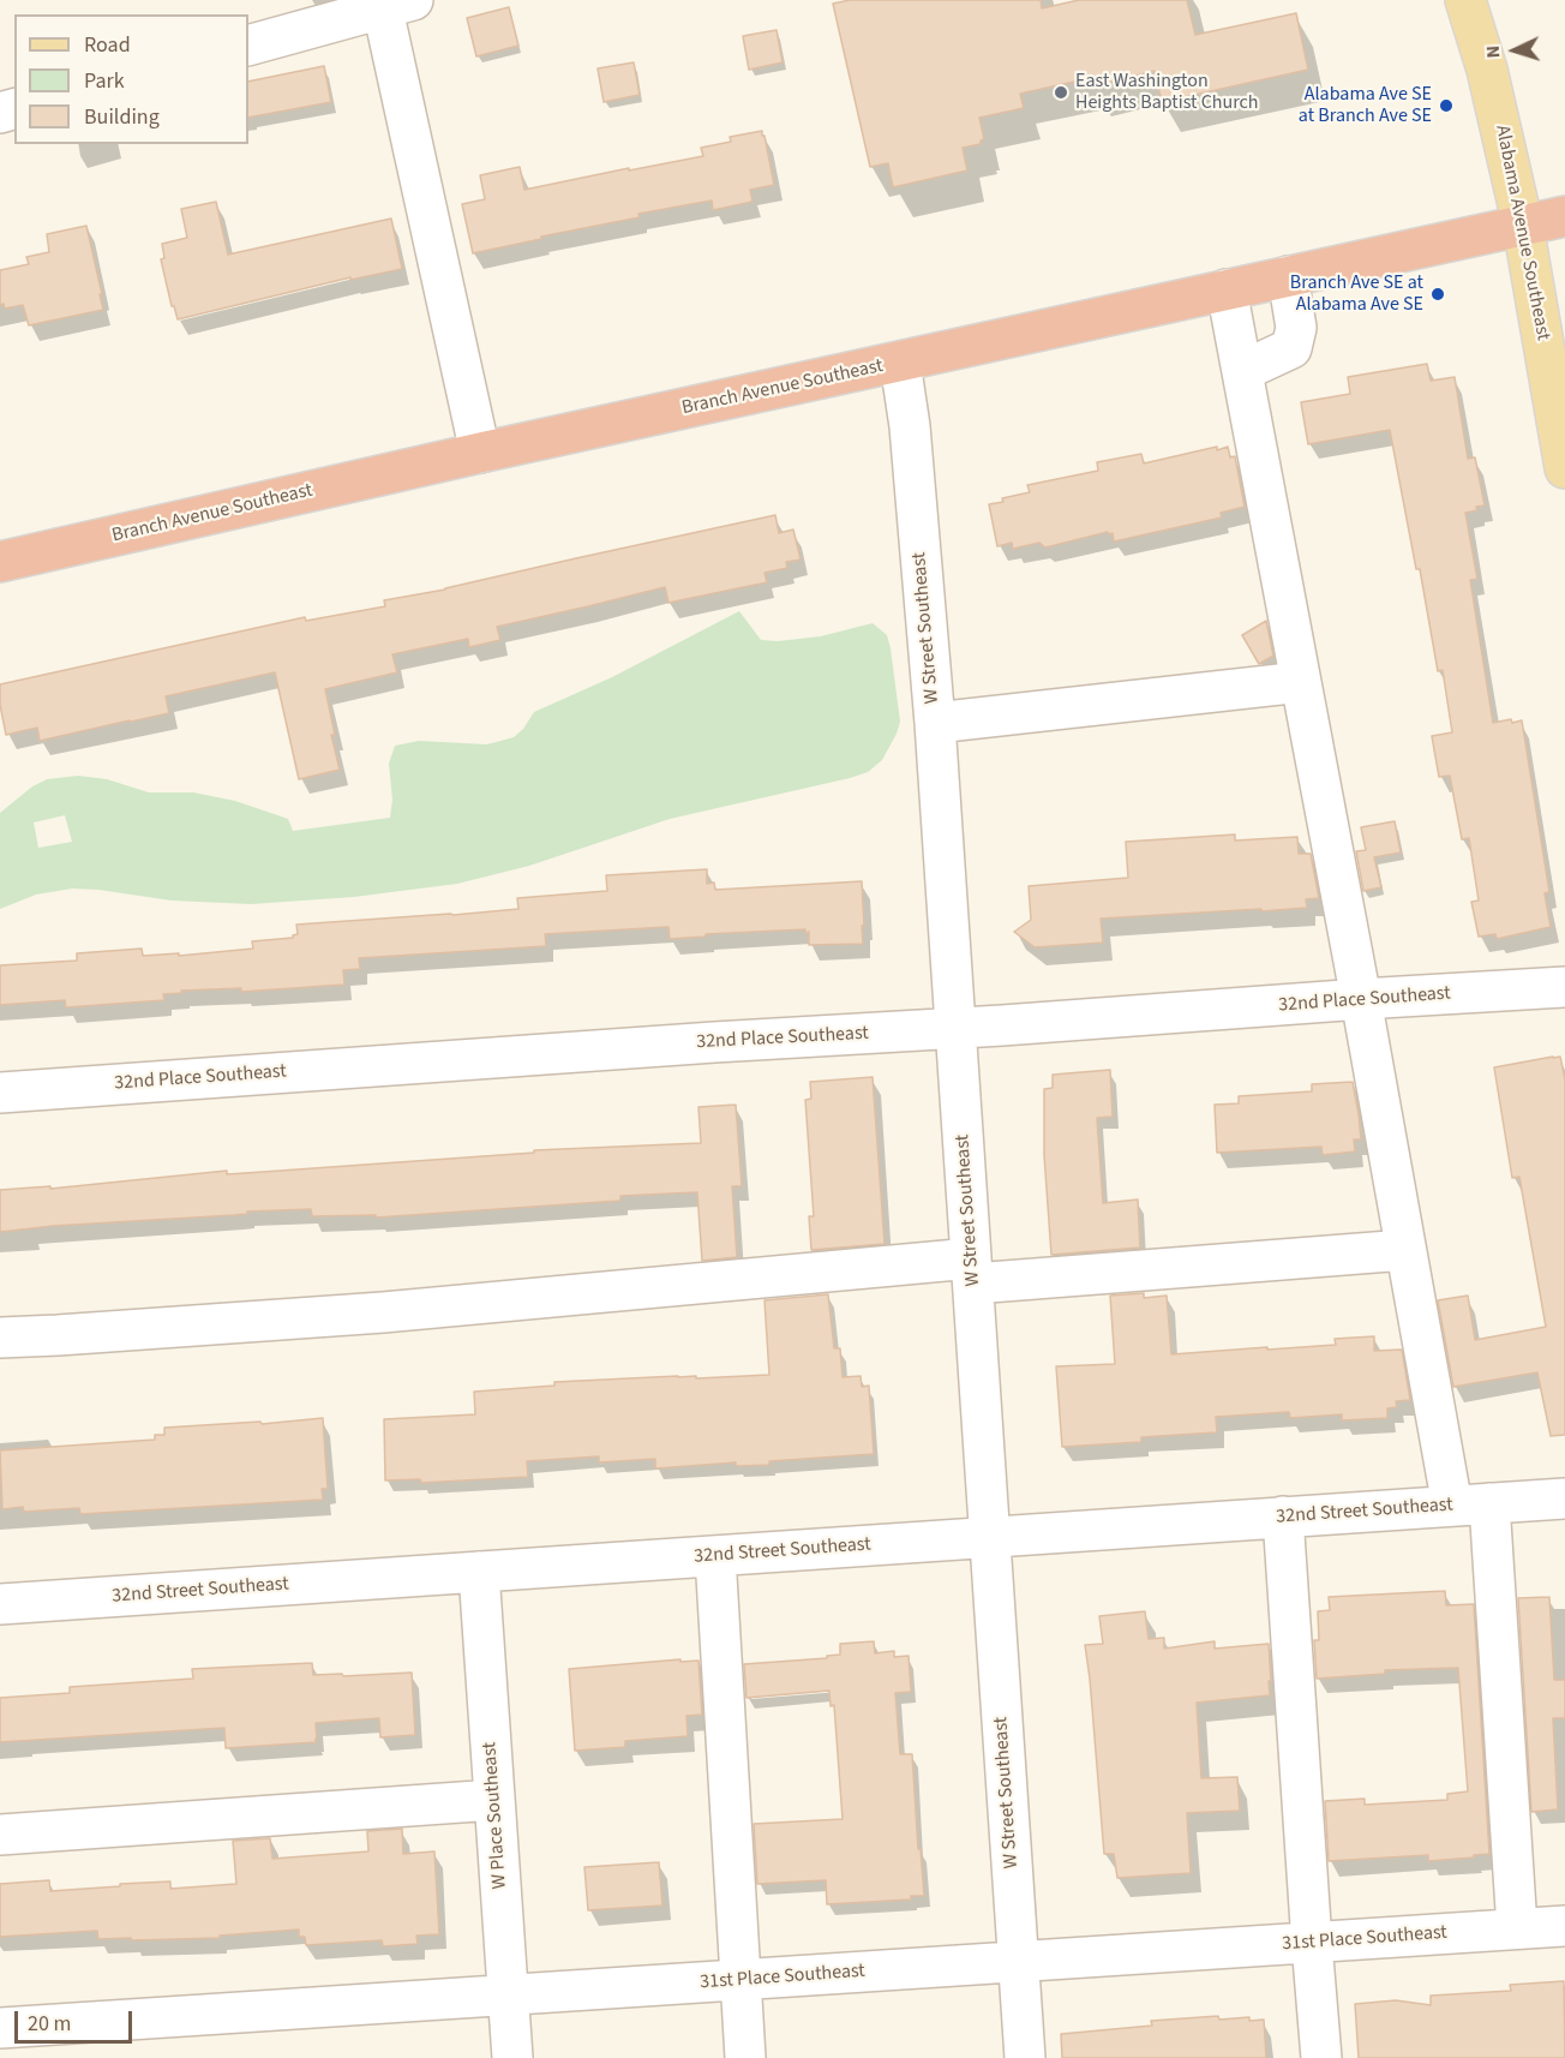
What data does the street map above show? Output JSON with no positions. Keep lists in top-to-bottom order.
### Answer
{
  "streets": {
    "highway": ["Branch Avenue Southeast"],
    "main road": ["Alabama Avenue Southeast"],
    "street": [
      "W Street Southeast",
      "32nd Place Southeast",
      "32nd Street Southeast",
      "W Place Southeast",
      "31st Place Southeast"
    ]
  },
  "crossings": [
    ["Alabama Avenue Southeast", "Branch Avenue Southeast"],
    ["Branch Avenue Southeast", "W Street Southeast"],
    ["W Street Southeast", "32nd Place Southeast"],
    ["W Street Southeast", "32nd Street Southeast"],
    ["W Street Southeast", "31st Place Southeast"],
    ["32nd Street Southeast", "W Place Southeast"],
    ["W Place Southeast", "31st Place Southeast"]
  ],
  "places": ["East Washington Heights Baptist Church", "Alabama Ave SE at Branch Ave SE", "Branch Ave SE at Alabama Ave SE"],
  "legend": ["Road", "Park", "Building"],
  "scale_bar": "20 m",
  "north": "left"
}
